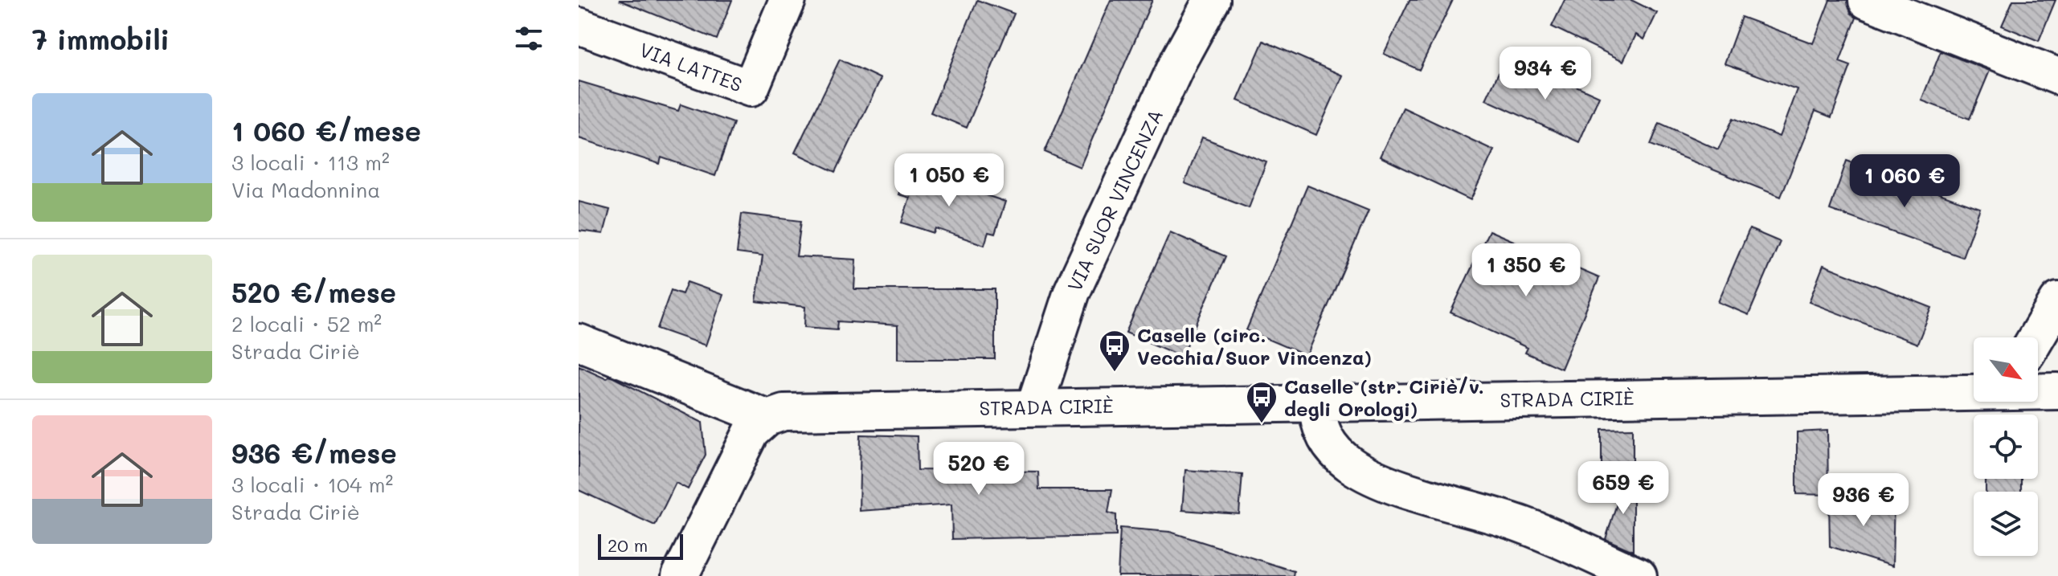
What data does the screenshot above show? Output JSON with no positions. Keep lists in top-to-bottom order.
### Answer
{
  "streets": {
    "street": ["VIA LATTES", "VIA SUOR VINCENZA", "STRADA CIRIÈ"]
  },
  "crossings": [
    ["VIA SUOR VINCENZA", "STRADA CIRIÈ"]
  ],
  "places": {
    "bus stop": ["Caselle (circ. Vecchia/Suor Vincenza)", "Caselle (str. Ciriè/v. degli Orologi)"]
  },
  "scale_bar": "20 m",
  "north": "bottom right",
  "page": {
    "heading": "7 immobili",
    "price": [
      "934 €",
      "1 050 €",
      "1 060 €",
      "1 350 €",
      "520 €",
      "659 €",
      "936 €"
    ],
    "list": [
      {
        "name": "1 060 €/mese",
        "note": "3 locali · 113 m² · Via Madonnina"
      },
      {
        "name": "520 €/mese",
        "note": "2 locali · 52 m² · Strada Ciriè"
      },
      {
        "name": "936 €/mese",
        "note": "3 locali · 104 m² · Strada Ciriè"
      }
    ],
    "scale": "20 m"
  }
}
